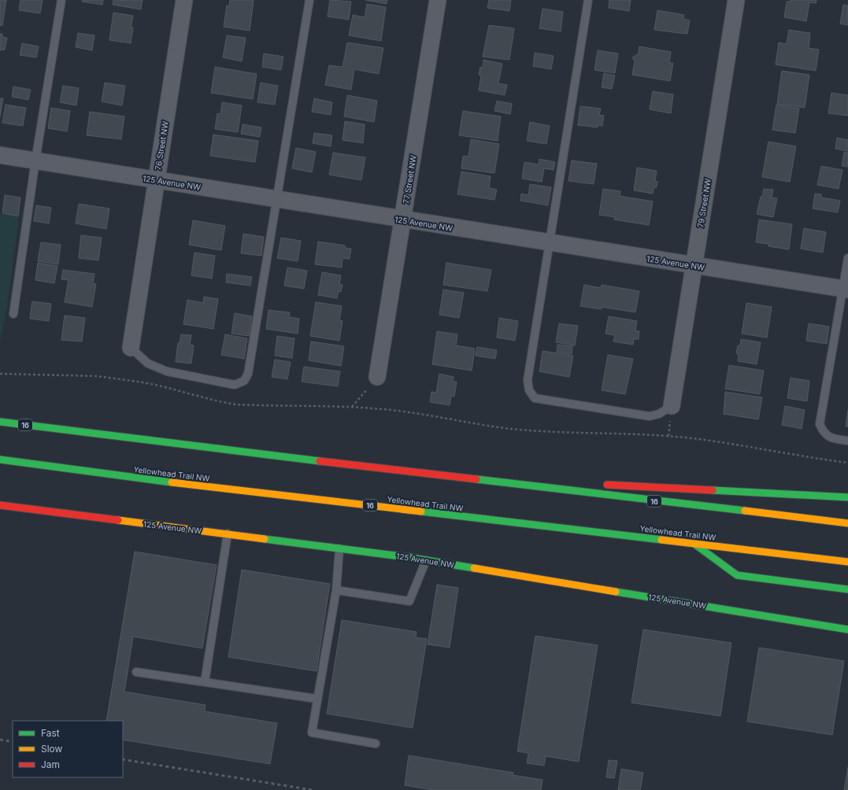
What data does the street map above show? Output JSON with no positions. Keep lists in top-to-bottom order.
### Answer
{
  "streets": {
    "main road": ["125 Avenue NW", "16", "Yellowhead Trail NW"],
    "street": ["76 Street NW", "77 Street NW", "79 Street NW"]
  },
  "crossings": [
    ["76 Street NW", "125 Avenue NW"],
    ["77 Street NW", "125 Avenue NW"],
    ["125 Avenue NW", "79 Street NW"]
  ],
  "legend": ["Fast", "Slow", "Jam"]
}
